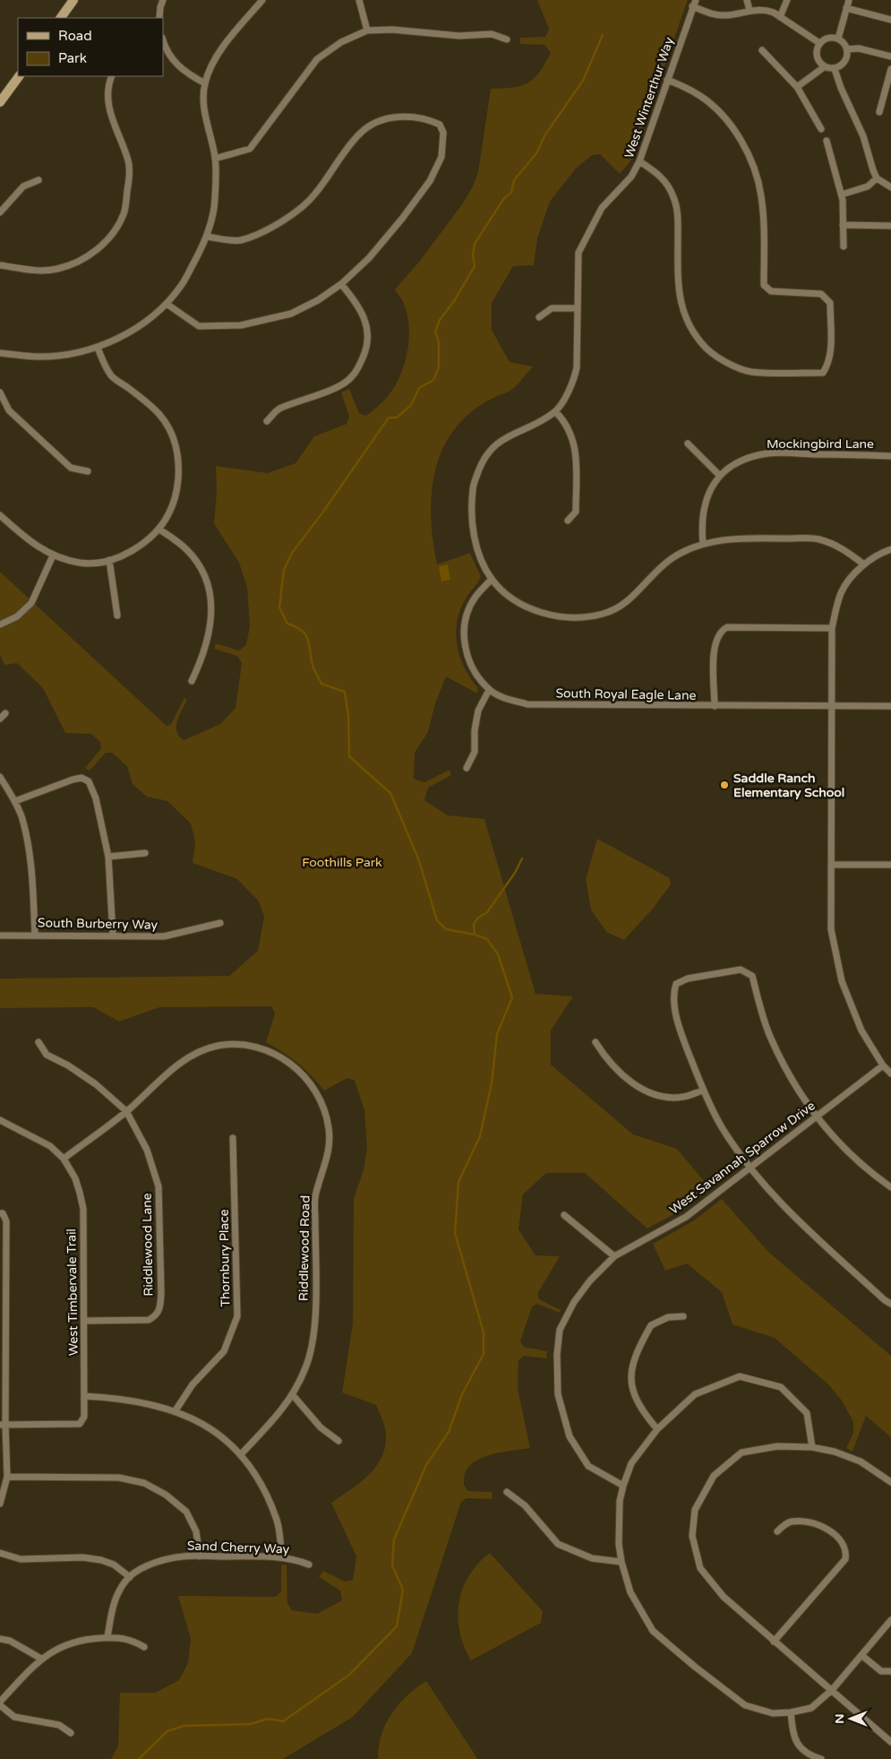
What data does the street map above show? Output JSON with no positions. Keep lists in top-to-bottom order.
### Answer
{
  "streets": {
    "street": [
      "West Winterthur Way",
      "Mockingbird Lane",
      "South Royal Eagle Lane",
      "South Burberry Way",
      "West Savannah Sparrow Drive",
      "Riddlewood Lane",
      "Riddlewood Road",
      "Thornbury Place",
      "West Timbervale Trail",
      "Sand Cherry Way"
    ]
  },
  "crossings": [
    ["West Winterthur Way", "Mockingbird Lane"],
    ["West Winterthur Way", "South Royal Eagle Lane"],
    ["Riddlewood Lane", "Riddlewood Road"],
    ["Riddlewood Lane", "West Timbervale Trail"],
    ["Riddlewood Road", "West Timbervale Trail"]
  ],
  "parks": ["Foothills Park"],
  "places": ["Saddle Ranch Elementary School"],
  "legend": ["Road", "Park"],
  "north": "left"
}
